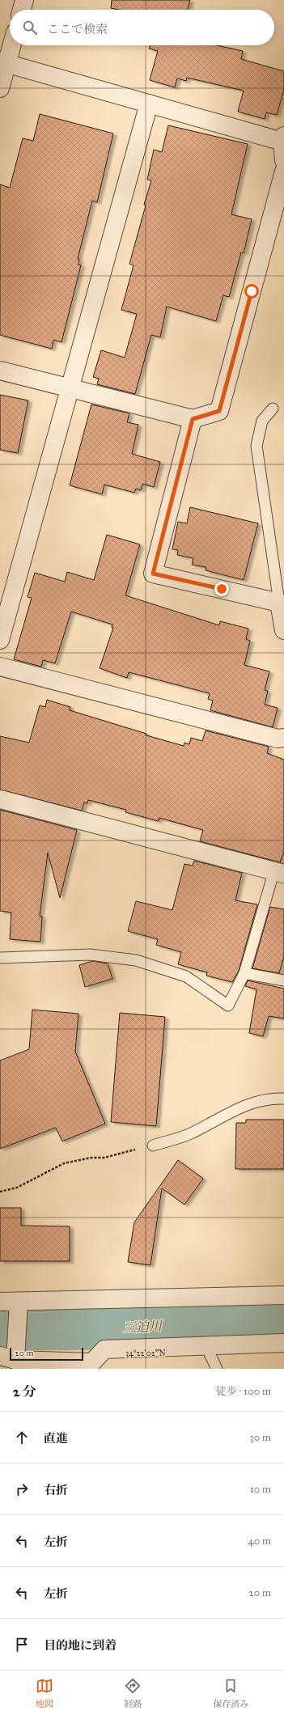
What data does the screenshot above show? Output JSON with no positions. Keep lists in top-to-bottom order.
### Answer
{
  "water": ["三迫川"],
  "scale_bar": "20 m",
  "page": {
    "search": "ここで検索",
    "scale": "20 m",
    "heading": ["2 分", "徒歩 · 100 m"],
    "list": [
      ["直進", "30 m"],
      ["右折", "10 m"],
      ["左折", "40 m"],
      ["左折", "20 m"],
      "目的地に到着"
    ],
    "nav": ["地図", "経路", "保存済み"]
  },
  "coordinates": ["34°22'02\"N"]
}
